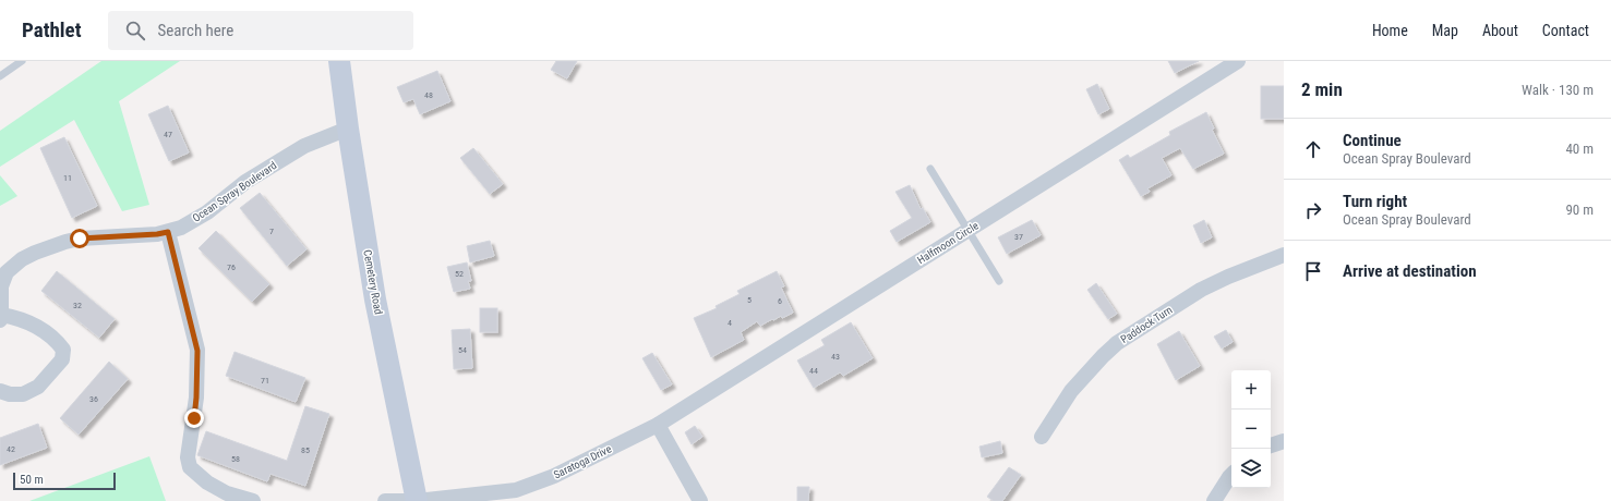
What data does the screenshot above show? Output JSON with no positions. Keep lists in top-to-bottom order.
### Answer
{
  "streets": {
    "street": [
      "Ocean Spray Boulevard",
      "Halfmoon Circle",
      "Cemetery Road",
      "Paddock Turn",
      "Saratoga Drive"
    ]
  },
  "crossings": [
    ["Ocean Spray Boulevard", "Cemetery Road"],
    ["Halfmoon Circle", "Saratoga Drive"],
    ["Cemetery Road", "Saratoga Drive"]
  ],
  "house_numbers": [
    "48",
    "47",
    "11",
    "7",
    "37",
    "76",
    "52",
    "5",
    "6",
    "32",
    "4",
    "54",
    "43",
    "44",
    "71",
    "36",
    "42",
    "85",
    "58"
  ],
  "scale_bar": "50 m",
  "page": {
    "header": "Pathlet",
    "search": "Search here",
    "nav": [
      "Home",
      "Map",
      "About",
      "Contact"
    ],
    "heading": ["2 min", "Walk · 130 m"],
    "list": [
      ["Continue", "Ocean Spray Boulevard", "40 m"],
      ["Turn right", "Ocean Spray Boulevard", "90 m"],
      "Arrive at destination"
    ],
    "map_buttons": ["+", "−"],
    "scale": "50 m"
  }
}
